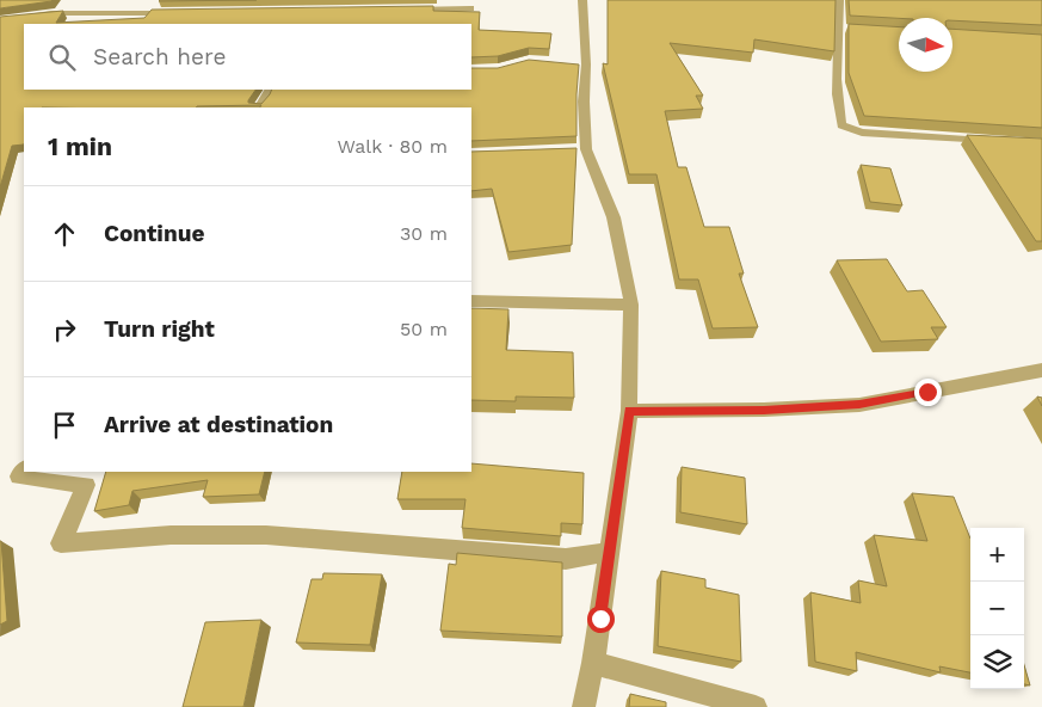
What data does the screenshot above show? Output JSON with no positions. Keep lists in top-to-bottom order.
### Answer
{
  "north": "right",
  "page": {
    "search": "Search here",
    "heading": ["1 min", "Walk · 80 m"],
    "list": [
      ["Continue", "30 m"],
      ["Turn right", "50 m"],
      "Arrive at destination"
    ],
    "map_buttons": ["+", "−"]
  }
}
